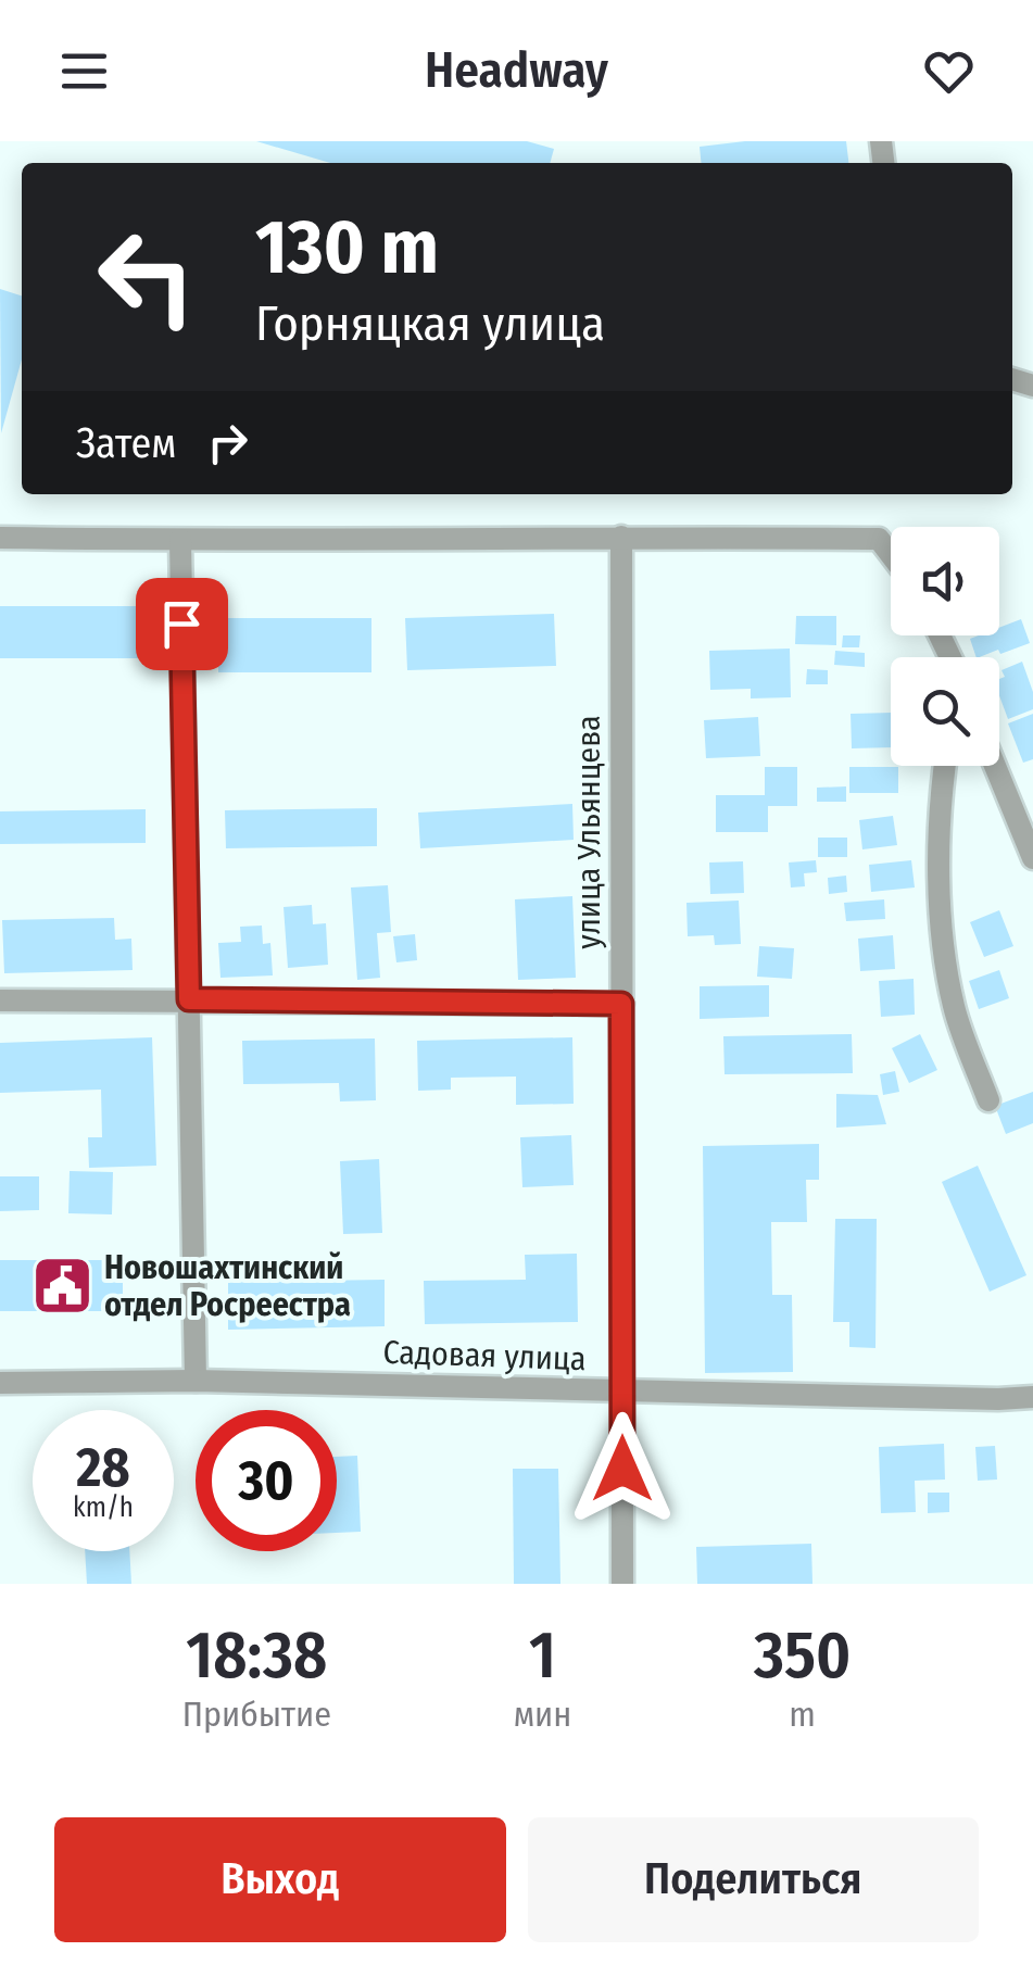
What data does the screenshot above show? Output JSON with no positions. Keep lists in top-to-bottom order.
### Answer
{
  "streets": {
    "street": ["улица Ульянцева", "Садовая улица"]
  },
  "crossings": [
    ["улица Ульянцева", "Садовая улица"]
  ],
  "places": {
    "public building": ["Новошахтинский отдел Росреестра"]
  },
  "page": {
    "header": "Headway",
    "turn": ["130 m", "Горняцкая улица"],
    "then": "Затем",
    "speed": "28 km/h",
    "limit": "30",
    "eta": [
      "18:38",
      "Прибытие",
      "1",
      "мин",
      "350",
      "m"
    ],
    "buttons": ["Выход", "Поделиться"]
  }
}
